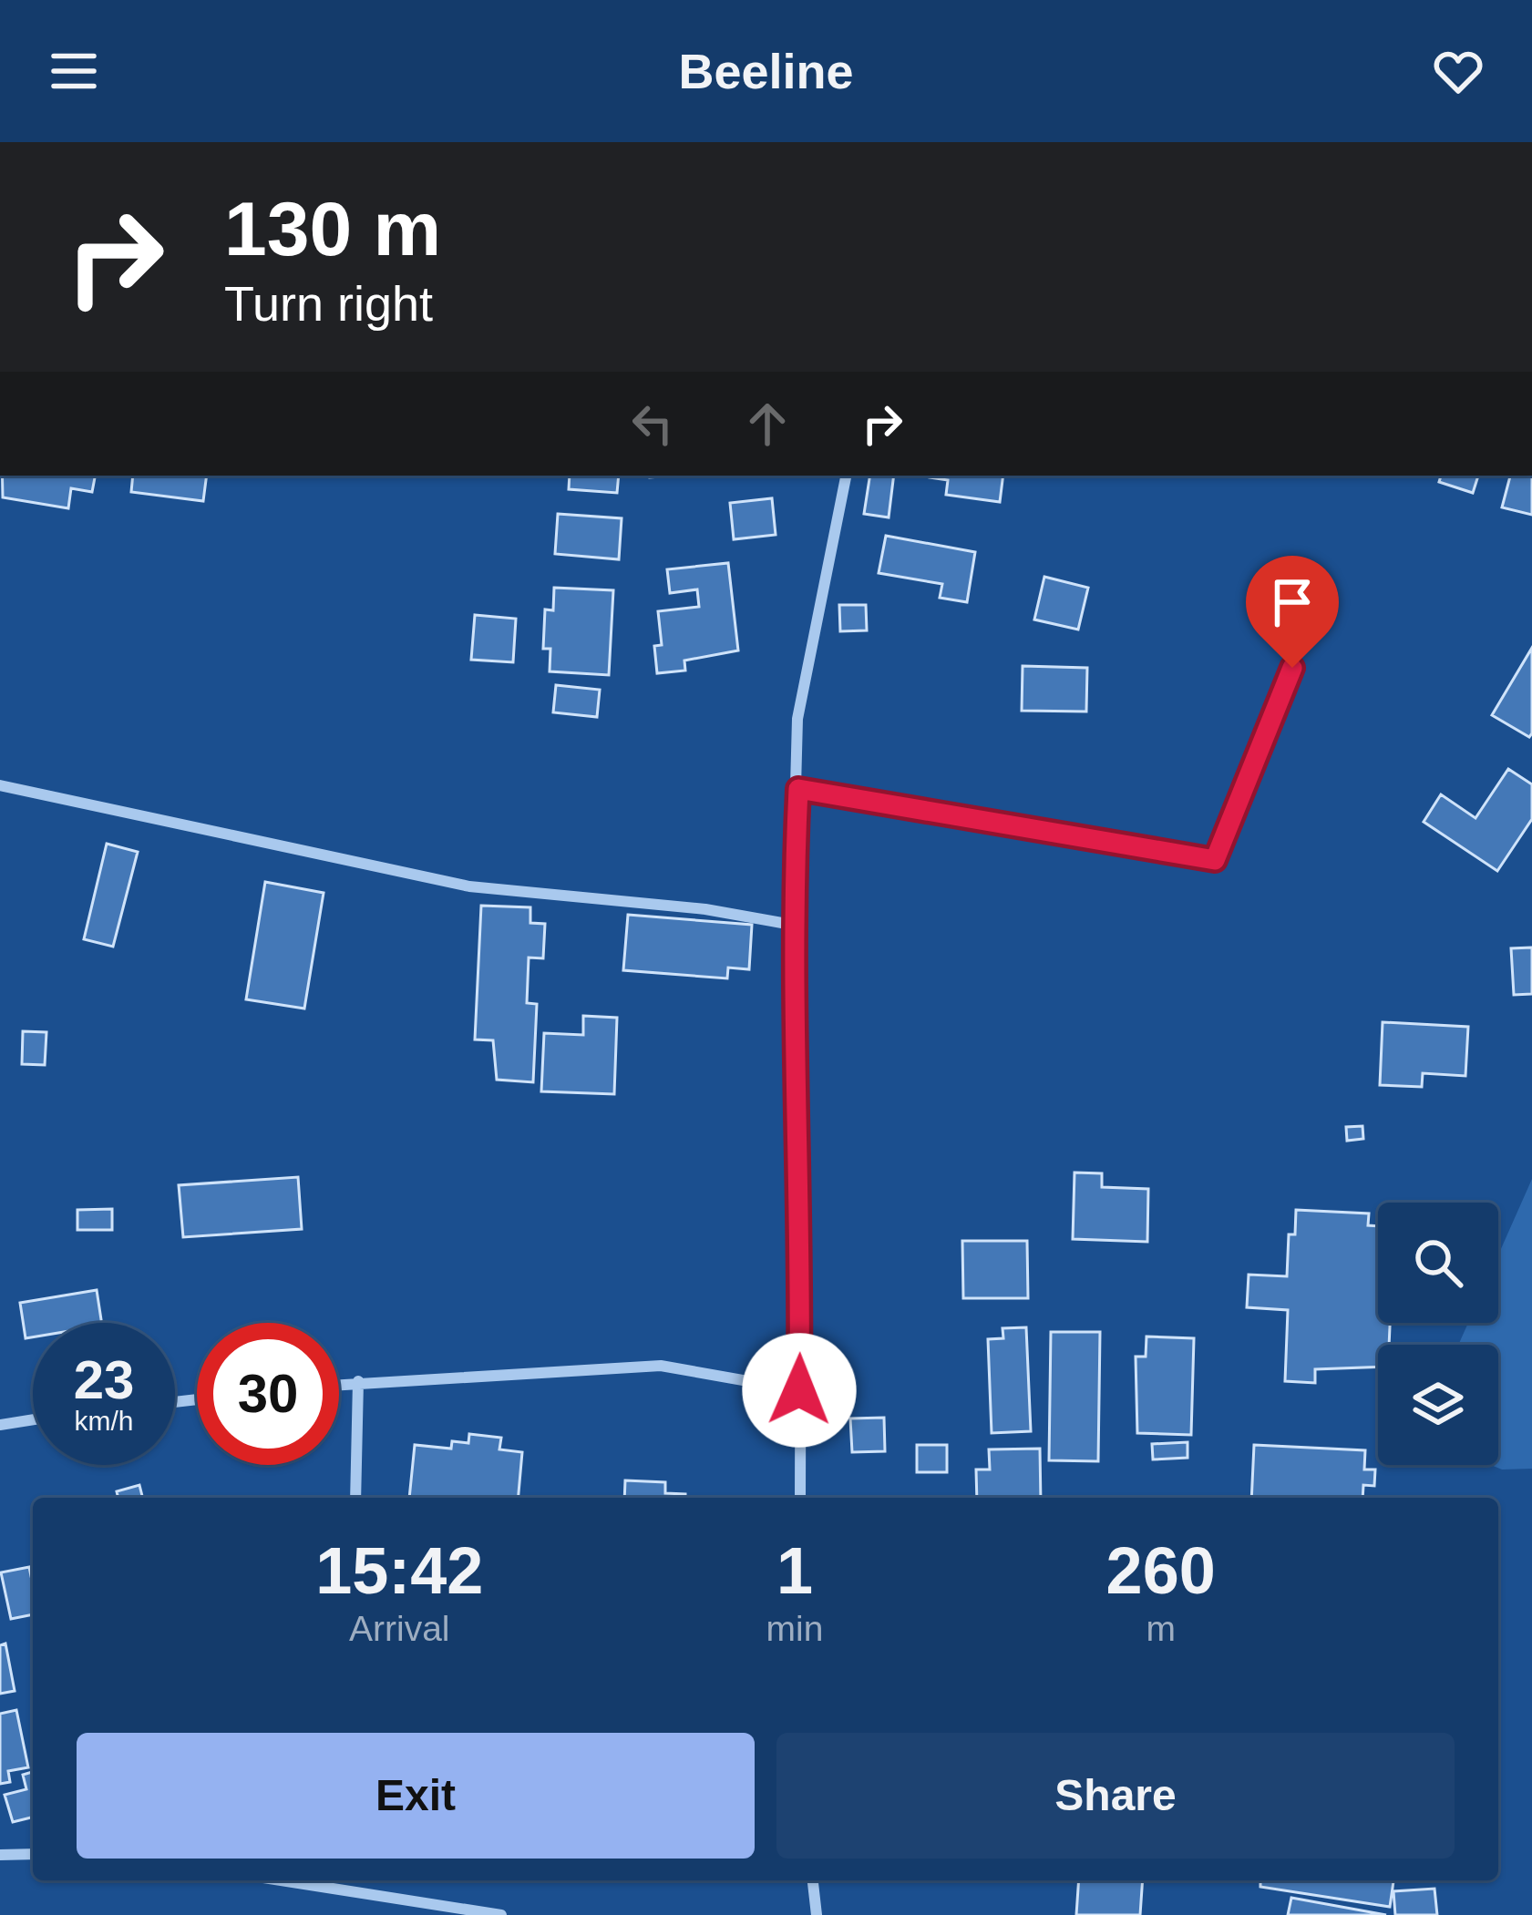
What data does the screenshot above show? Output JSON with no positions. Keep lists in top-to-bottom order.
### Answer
{
  "page": {
    "header": "Beeline",
    "turn": ["130 m", "Turn right"],
    "speed": "23 km/h",
    "limit": "30",
    "eta": [
      "15:42",
      "Arrival",
      "1",
      "min",
      "260",
      "m"
    ],
    "buttons": ["Exit", "Share"]
  }
}
